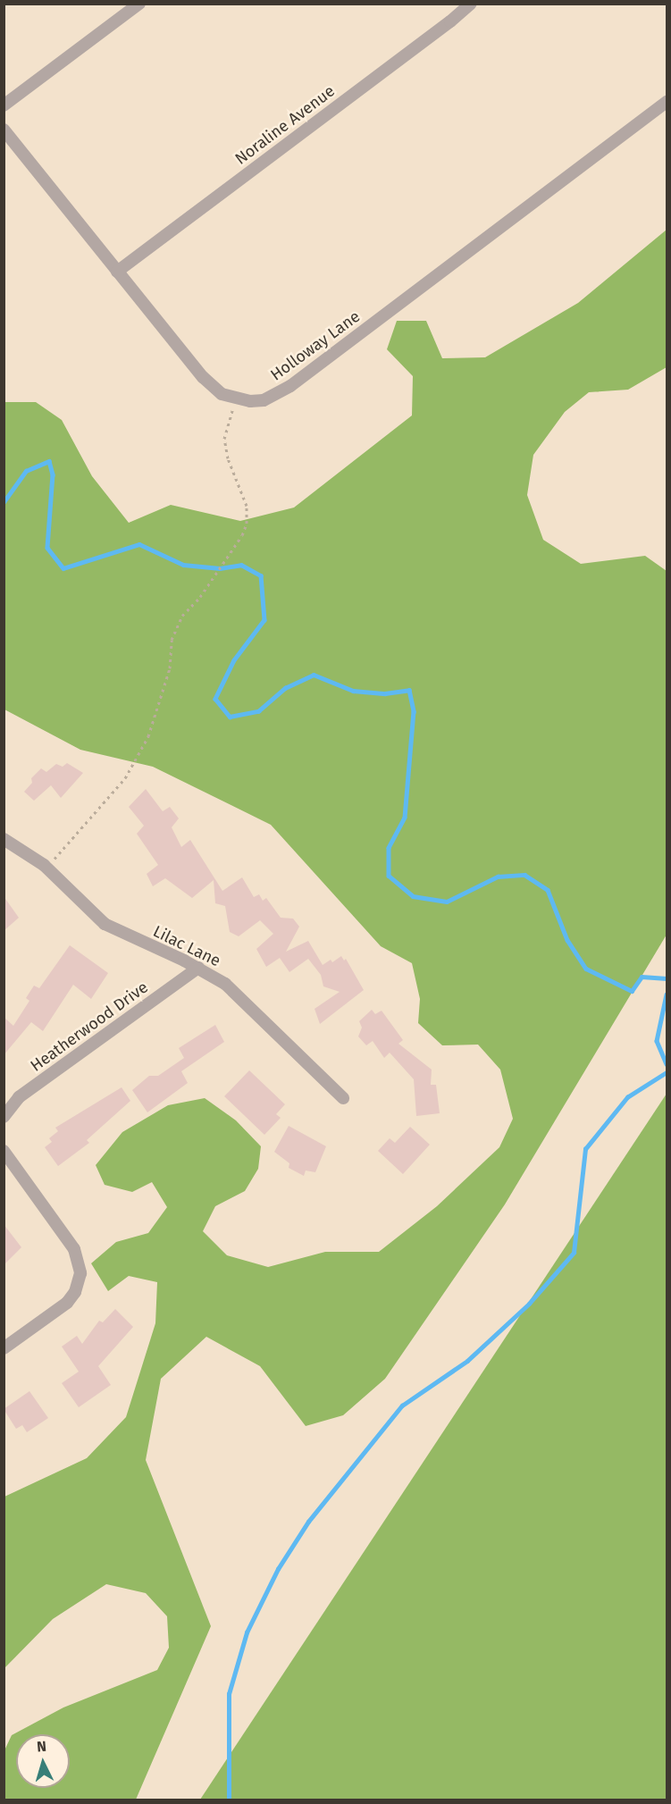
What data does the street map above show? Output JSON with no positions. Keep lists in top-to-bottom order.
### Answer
{
  "streets": {
    "street": [
      "Noraline Avenue",
      "Holloway Lane",
      "Lilac Lane",
      "Heatherwood Drive"
    ]
  },
  "crossings": [
    ["Noraline Avenue", "Holloway Lane"],
    ["Lilac Lane", "Heatherwood Drive"]
  ],
  "north": "top"
}
